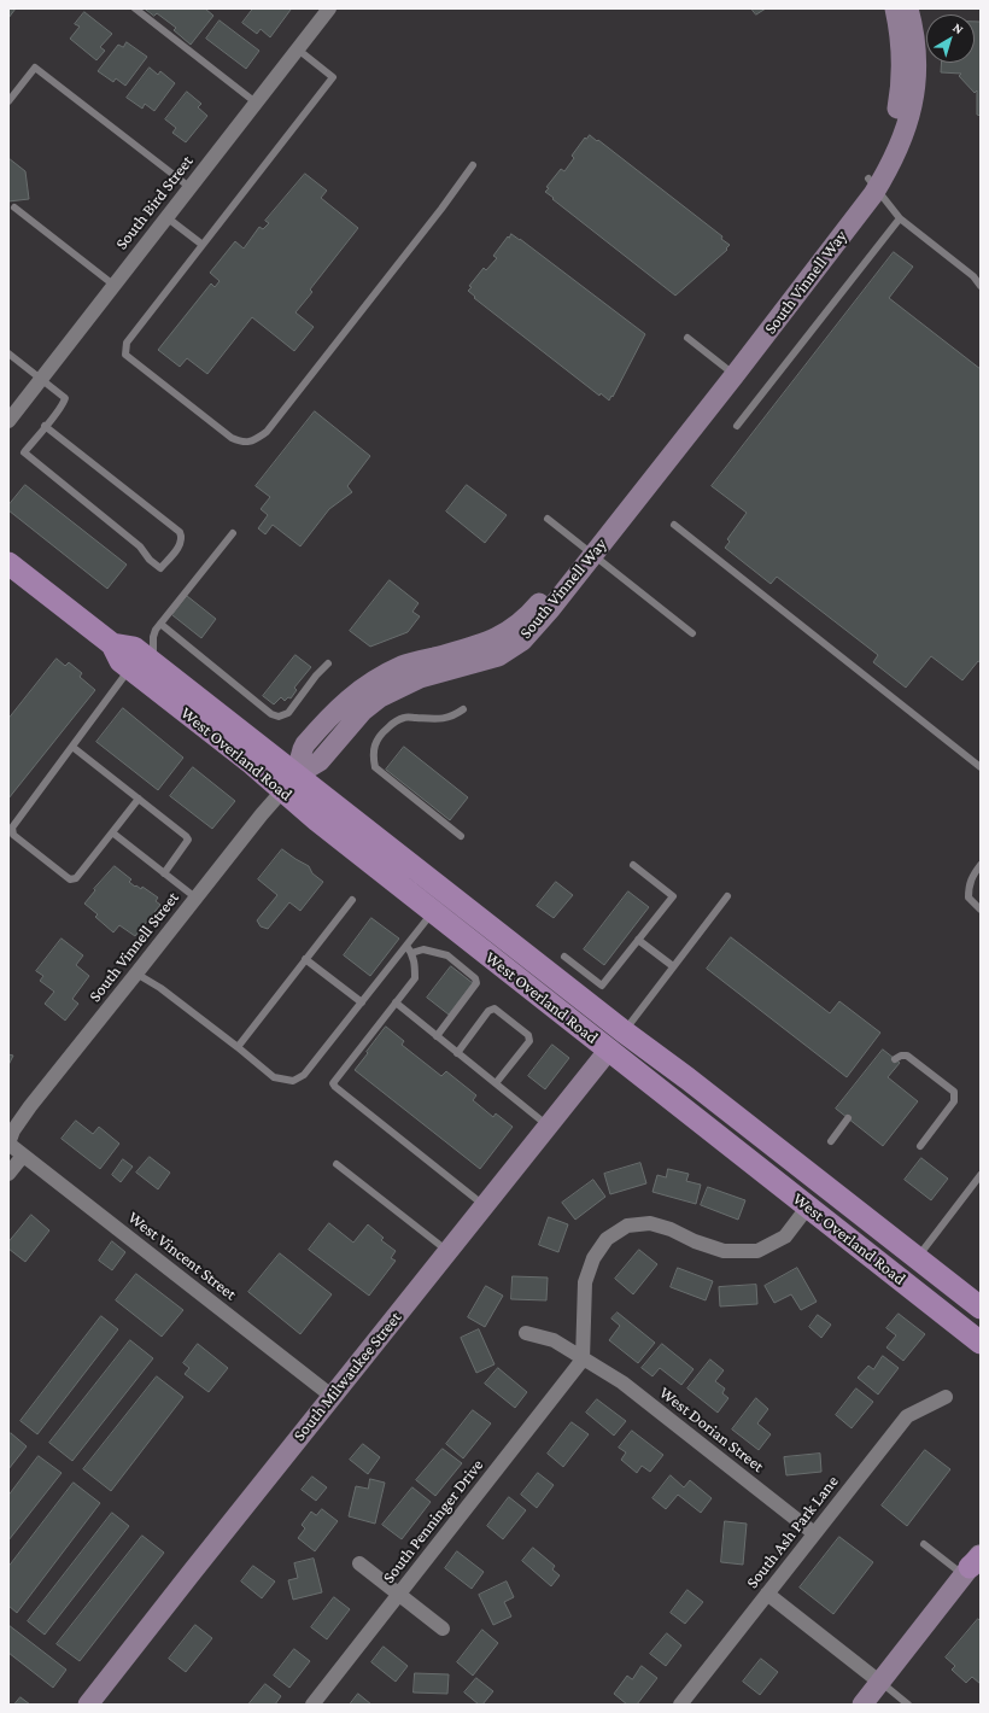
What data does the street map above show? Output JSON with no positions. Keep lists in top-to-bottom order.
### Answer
{
  "streets": {
    "main road": ["West Overland Road"],
    "street": [
      "South Bird Street",
      "South Vinnell Way",
      "South Vinnell Street",
      "West Vincent Street",
      "South Milwaukee Street",
      "West Dorian Street",
      "South Penninger Drive",
      "South Ash Park Lane"
    ]
  },
  "crossings": [
    ["South Vinnell Way", "West Overland Road"],
    ["South Vinnell Way", "South Vinnell Street"],
    ["West Overland Road", "South Vinnell Street"],
    ["West Overland Road", "South Milwaukee Street"],
    ["South Vinnell Street", "West Vincent Street"],
    ["West Vincent Street", "South Milwaukee Street"],
    ["West Dorian Street", "South Penninger Drive"],
    ["West Dorian Street", "South Ash Park Lane"]
  ],
  "north": "top right"
}
